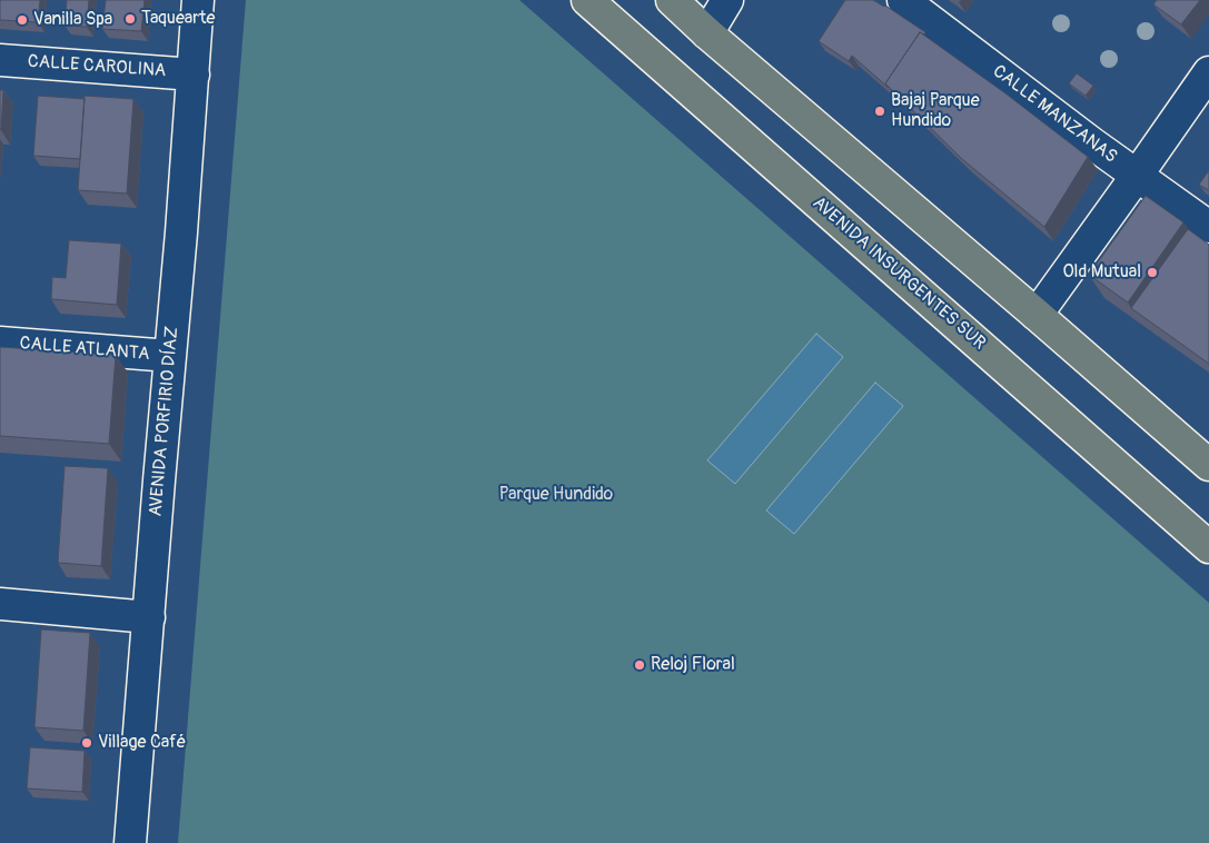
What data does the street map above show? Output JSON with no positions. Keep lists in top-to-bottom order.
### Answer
{
  "streets": {
    "main road": ["AVENIDA INSURGENTES SUR"],
    "street": [
      "CALLE CAROLINA",
      "CALLE MANZANAS",
      "CALLE ATLANTA",
      "AVENIDA PORFIRIO DÍAZ"
    ]
  },
  "crossings": [
    ["CALLE CAROLINA", "AVENIDA PORFIRIO DÍAZ"],
    ["CALLE ATLANTA", "AVENIDA PORFIRIO DÍAZ"]
  ],
  "parks": ["Parque Hundido"],
  "places": [
    "Taquearte",
    "Vanilla Spa",
    "Bajaj Parque Hundido",
    "Old Mutual",
    "Reloj Floral",
    "Village Café"
  ]
}
